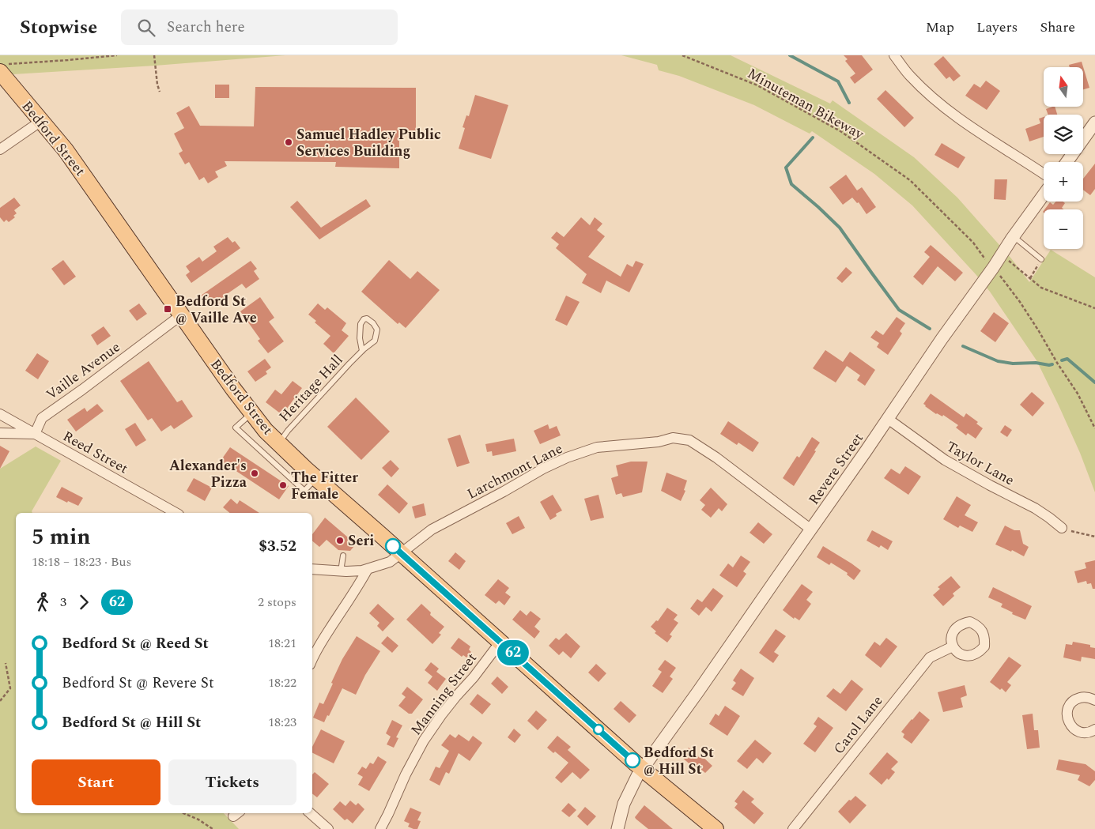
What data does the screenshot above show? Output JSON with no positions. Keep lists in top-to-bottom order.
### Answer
{
  "streets": {
    "main road": ["Bedford Street"],
    "street": [
      "Vaille Avenue",
      "Reed Street",
      "Taylor Lane",
      "Revere Street",
      "Larchmont Lane",
      "Manning Street",
      "Carol Lane"
    ],
    "lane": ["Heritage Hall"],
    "path": ["Minuteman Bikeway"]
  },
  "crossings": [
    ["Minuteman Bikeway", "Revere Street"],
    ["Bedford Street", "Vaille Avenue"],
    ["Bedford Street", "Heritage Hall"],
    ["Bedford Street", "Revere Street"],
    ["Bedford Street", "Larchmont Lane"],
    ["Bedford Street", "Manning Street"],
    ["Vaille Avenue", "Reed Street"],
    ["Taylor Lane", "Revere Street"],
    ["Revere Street", "Larchmont Lane"]
  ],
  "places": {
    "other": [
      "Samuel Hadley Public Services Building",
      "Alexander's Pizza",
      "The Fitter Female",
      "Seri",
      "Bedford St @ Hill St"
    ],
    "transit": ["Bedford St @ Vaille Ave"]
  },
  "lines": ["bus line 62"],
  "north": "top",
  "page": {
    "header": "Stopwise",
    "search": "Search here",
    "nav": ["Map", "Layers", "Share"],
    "on_map": "62",
    "map_buttons": ["+", "−"],
    "heading": ["5 min", "18:18 – 18:23 · Bus", "$3.52"],
    "legs": ["3", "62", "2 stops"],
    "list": [
      {
        "name": "Bedford St @ Reed St",
        "value": "18:21"
      },
      {
        "name": "Bedford St @ Revere St",
        "value": "18:22"
      },
      {
        "name": "Bedford St @ Hill St",
        "value": "18:23"
      }
    ],
    "buttons": ["Start", "Tickets"]
  }
}
